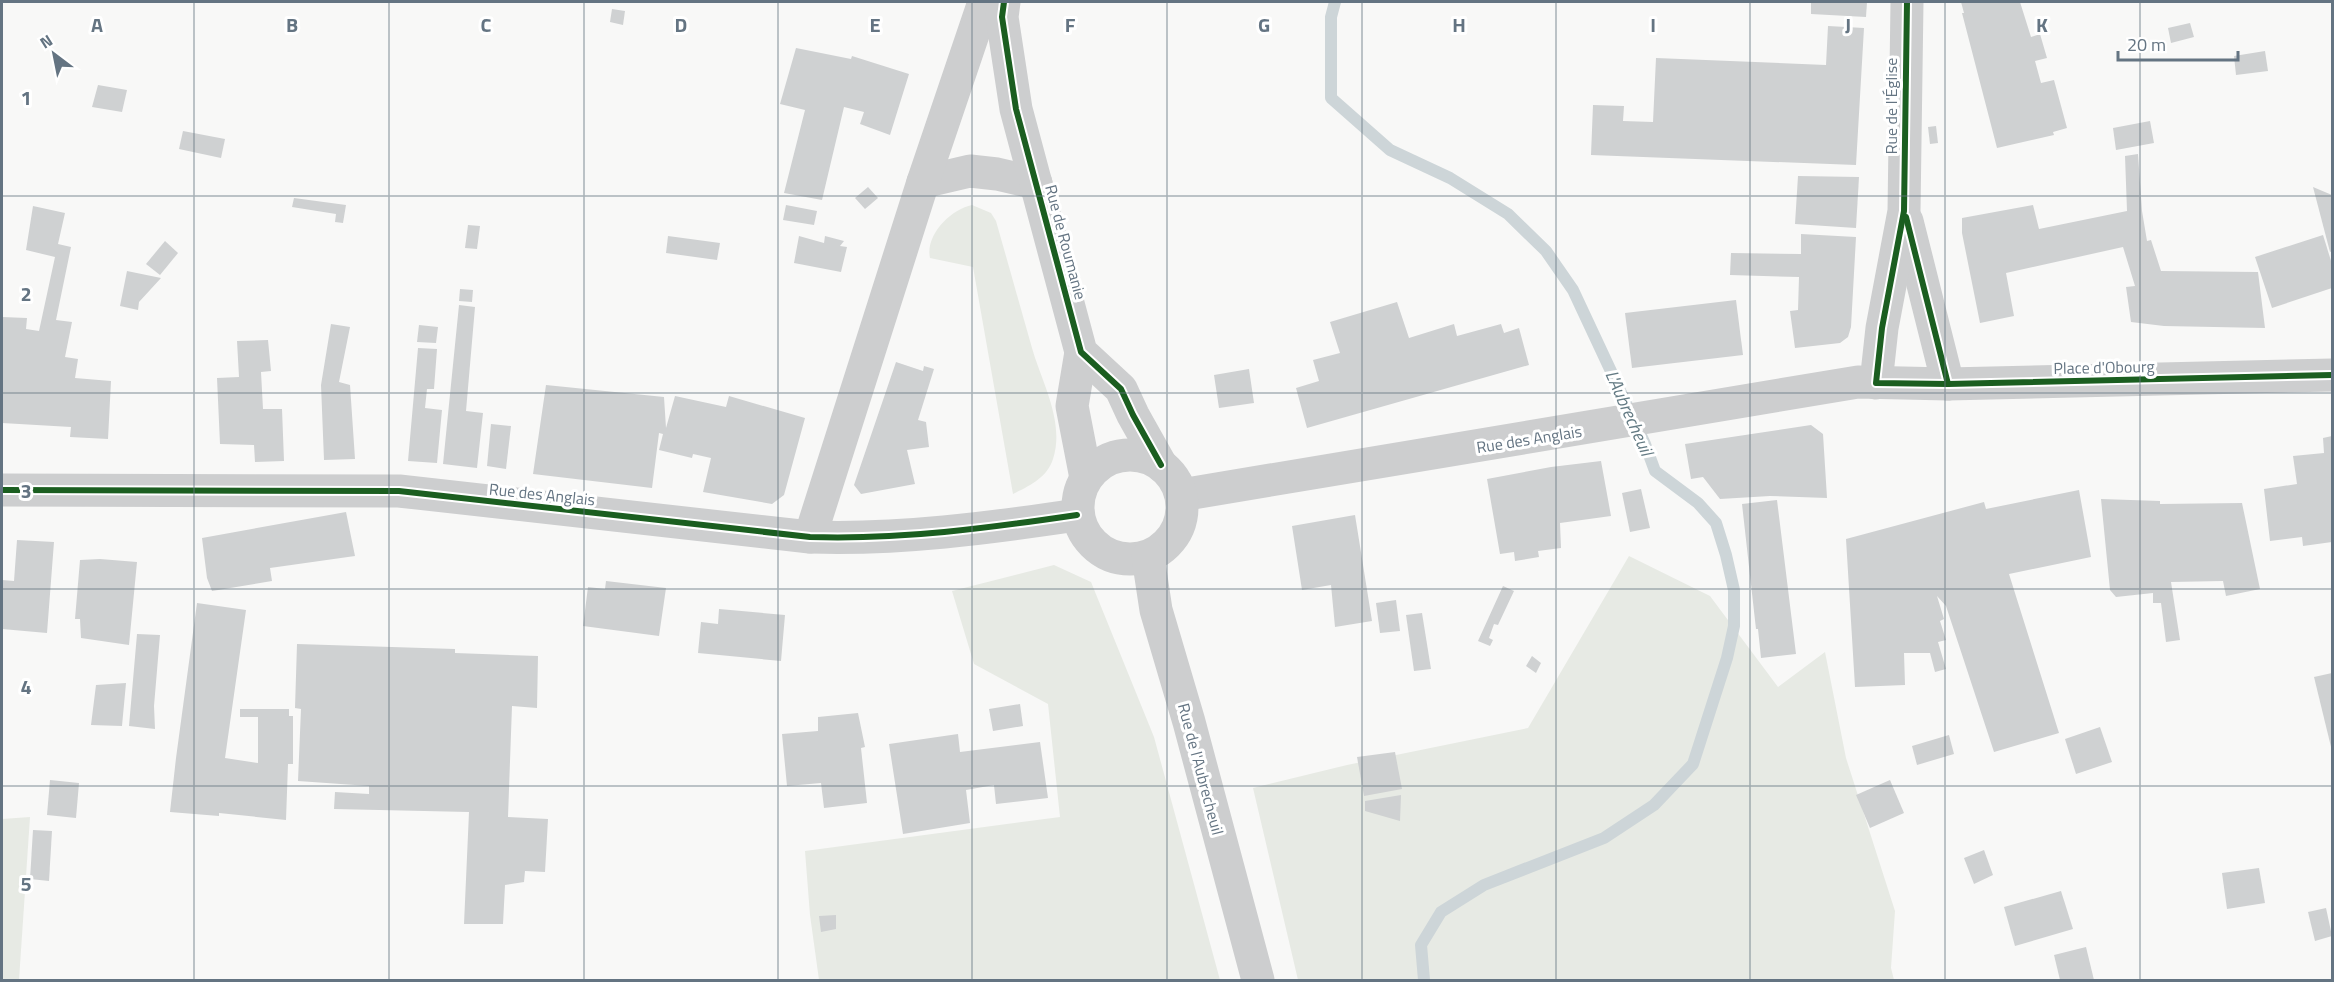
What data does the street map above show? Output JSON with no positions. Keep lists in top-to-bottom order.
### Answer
{
  "streets": {
    "street": [
      "Rue de l'Église",
      "Rue de Roumanie",
      "Place d'Obourg",
      "Rue des Anglais",
      "Rue de l'Aubrecheuil"
    ]
  },
  "crossings": [
    ["Rue de l'Église", "Place d'Obourg"],
    ["Rue de l'Église", "Rue des Anglais"],
    ["Rue de Roumanie", "Rue des Anglais"],
    ["Rue de Roumanie", "Rue de l'Aubrecheuil"],
    ["Place d'Obourg", "Rue des Anglais"],
    ["Rue des Anglais", "Rue de l'Aubrecheuil"]
  ],
  "water": ["L'Aubrecheuil"],
  "scale_bar": "20 m",
  "north": "top left",
  "grid": {
    "columns": [
      "A",
      "B",
      "C",
      "D",
      "E",
      "F",
      "G",
      "H",
      "I",
      "J",
      "K"
    ],
    "rows": [
      "1",
      "2",
      "3",
      "4",
      "5"
    ]
  }
}
